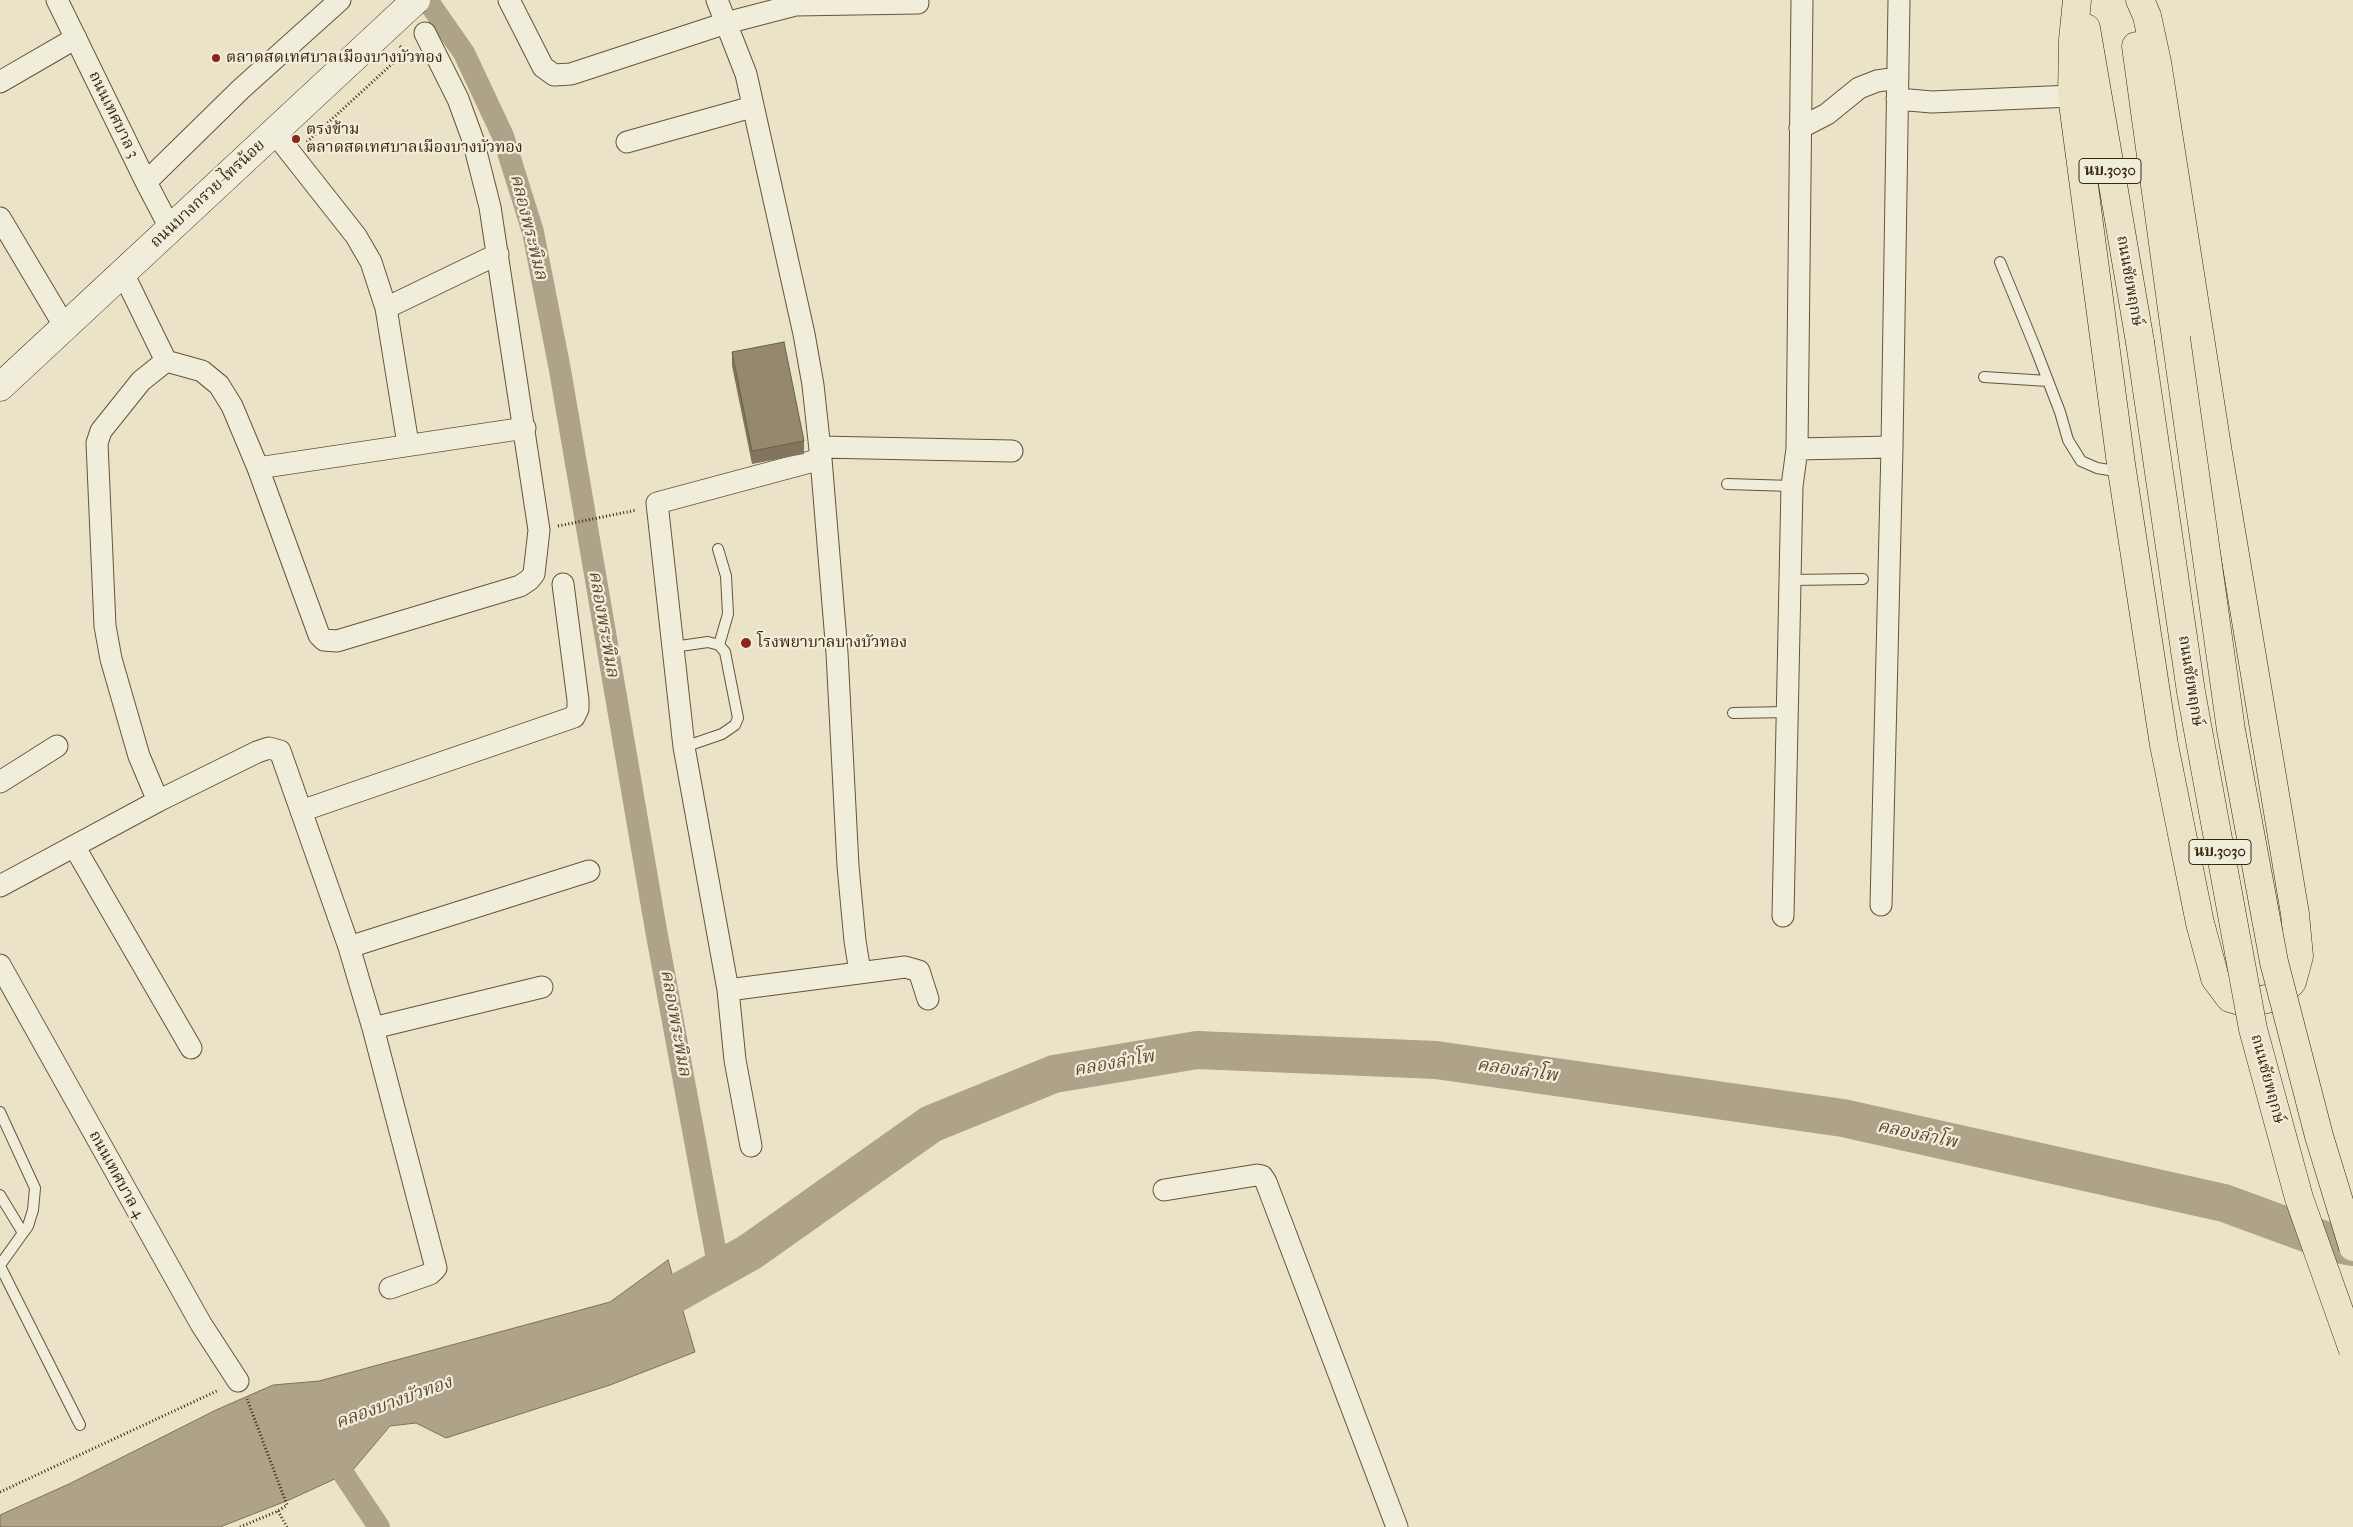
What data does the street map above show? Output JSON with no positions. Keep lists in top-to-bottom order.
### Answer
{
  "streets": {
    "main road": ["นบ.3030", "ถนนบางกรวย-ไทรน้อย", "ถนนชัยพฤกษ์"],
    "street": ["ถนนเทศบาล 3", "ถนนเทศบาล 4"]
  },
  "crossings": [
    ["ถนนเทศบาล 3", "ถนนบางกรวย-ไทรน้อย"]
  ],
  "water": ["คลองพระพิมล", "คลองลำโพ", "คลองบางบัวทอง"],
  "places": ["ตลาดสดเทศบาลเมืองบางบัวทอง", "ตรงข้าม ตลาดสดเทศบาลเมืองบางบัวทอง", "โรงพยาบาลบางบัวทอง"]
}
